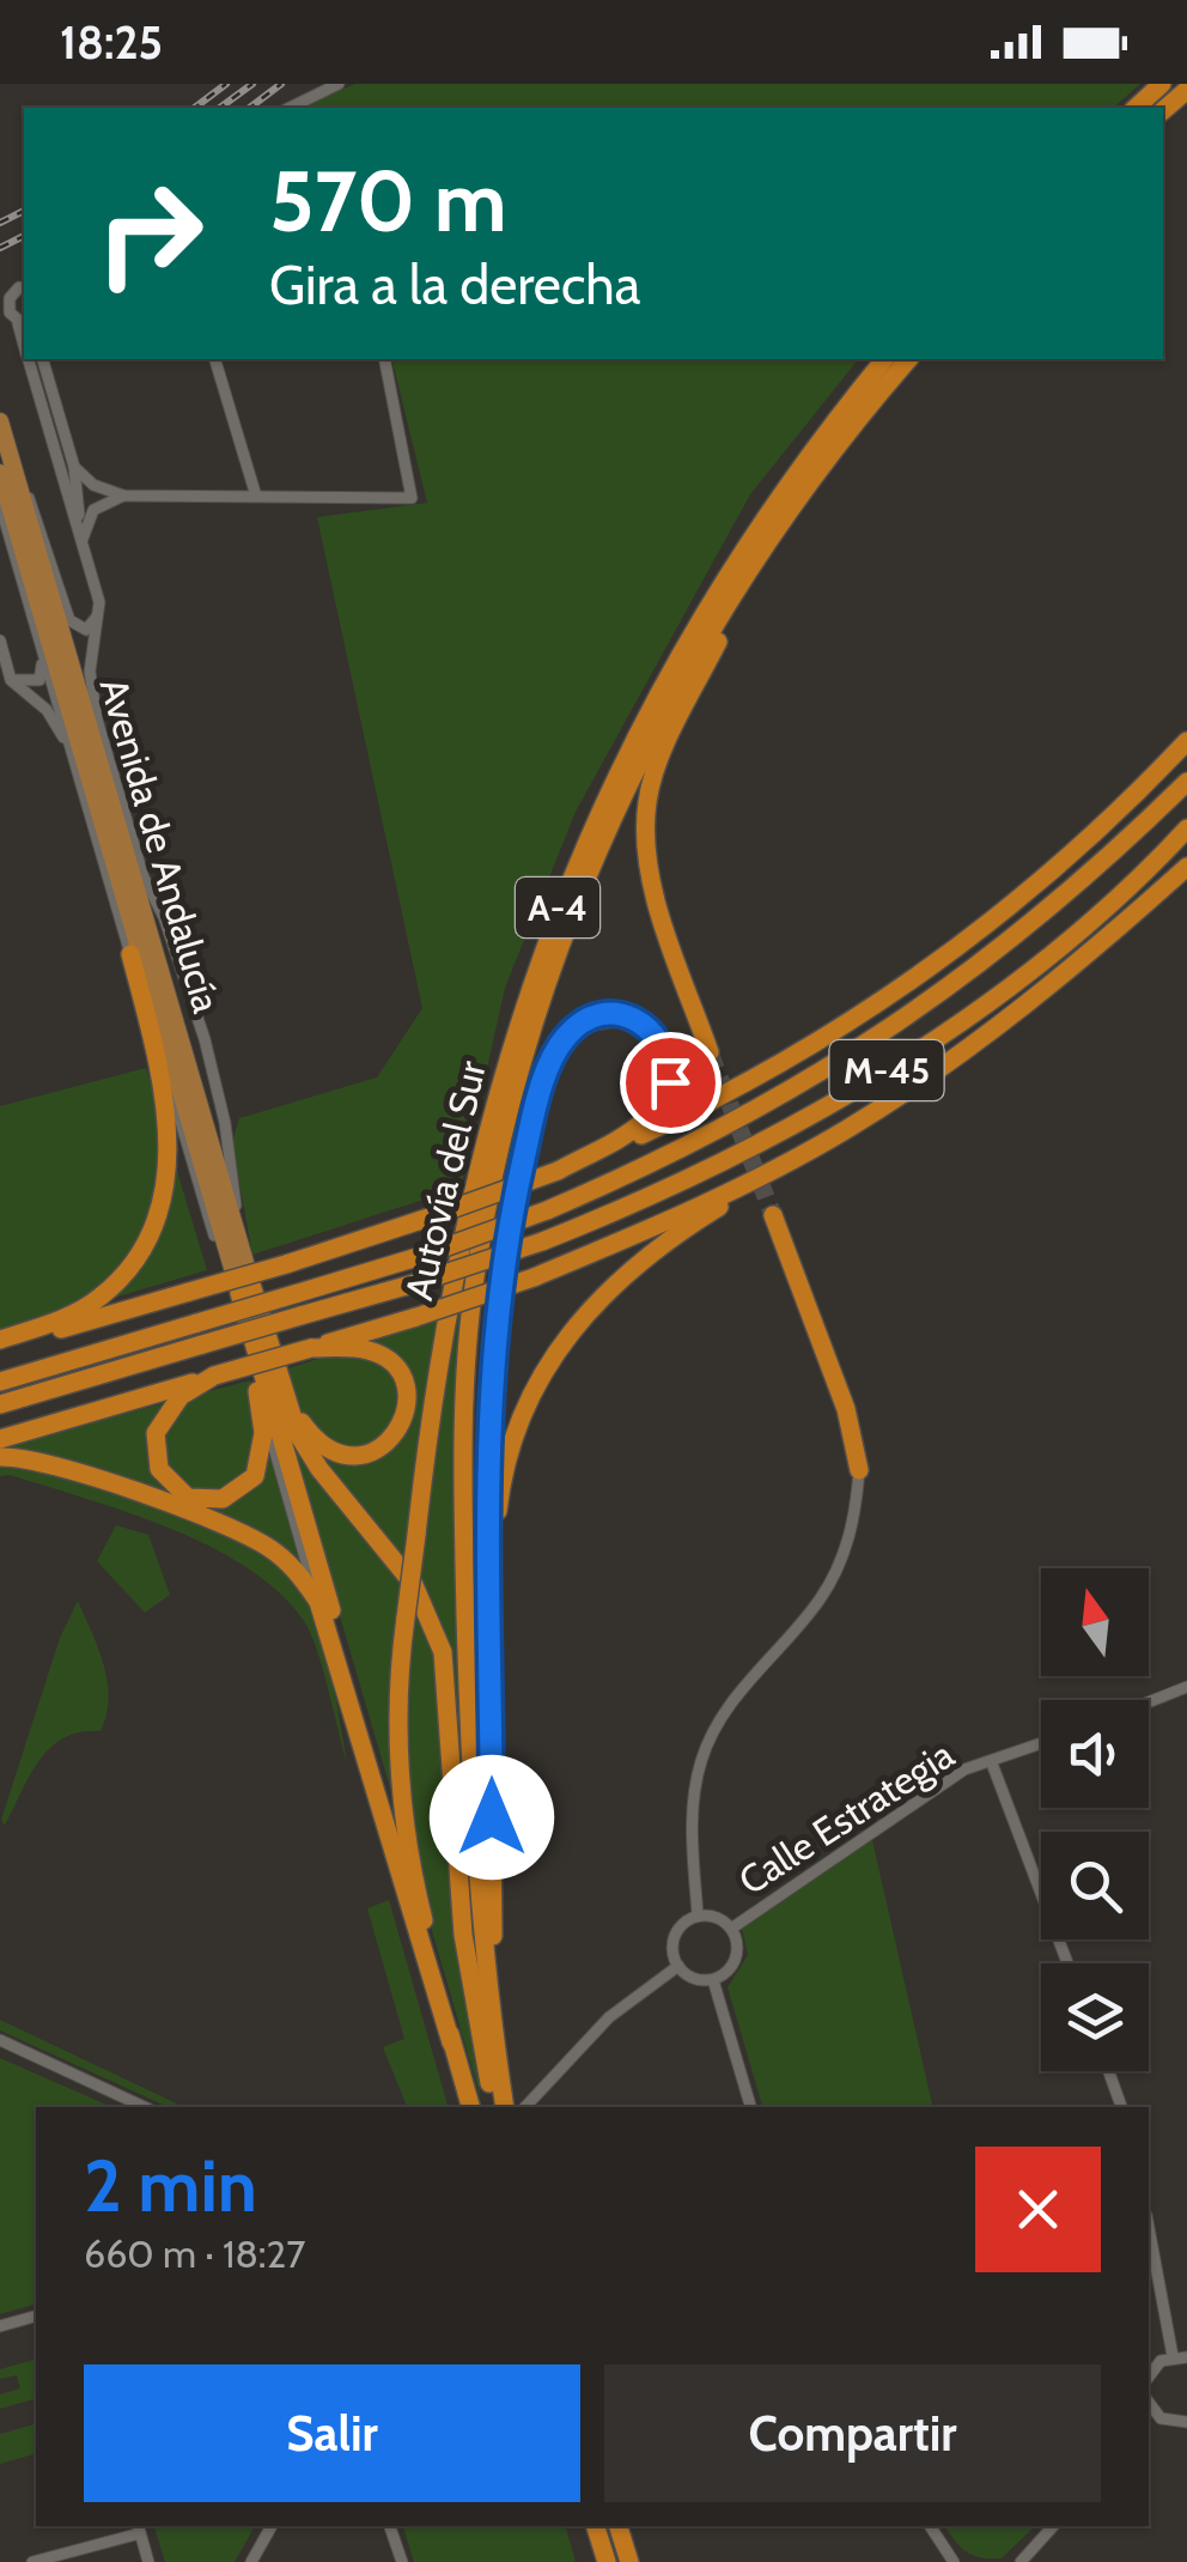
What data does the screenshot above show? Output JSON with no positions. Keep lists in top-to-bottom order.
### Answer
{
  "streets": {
    "highway": ["A-4", "M-45", "Autovía del Sur"],
    "main road": ["Avenida de Andalucía"],
    "street": ["Calle Estrategia"]
  },
  "north": "top",
  "page": {
    "status": "18:25",
    "turn": ["570 m", "Gira a la derecha"],
    "heading": ["2 min", "660 m · 18:27"],
    "buttons": ["Salir", "Compartir"]
  }
}
